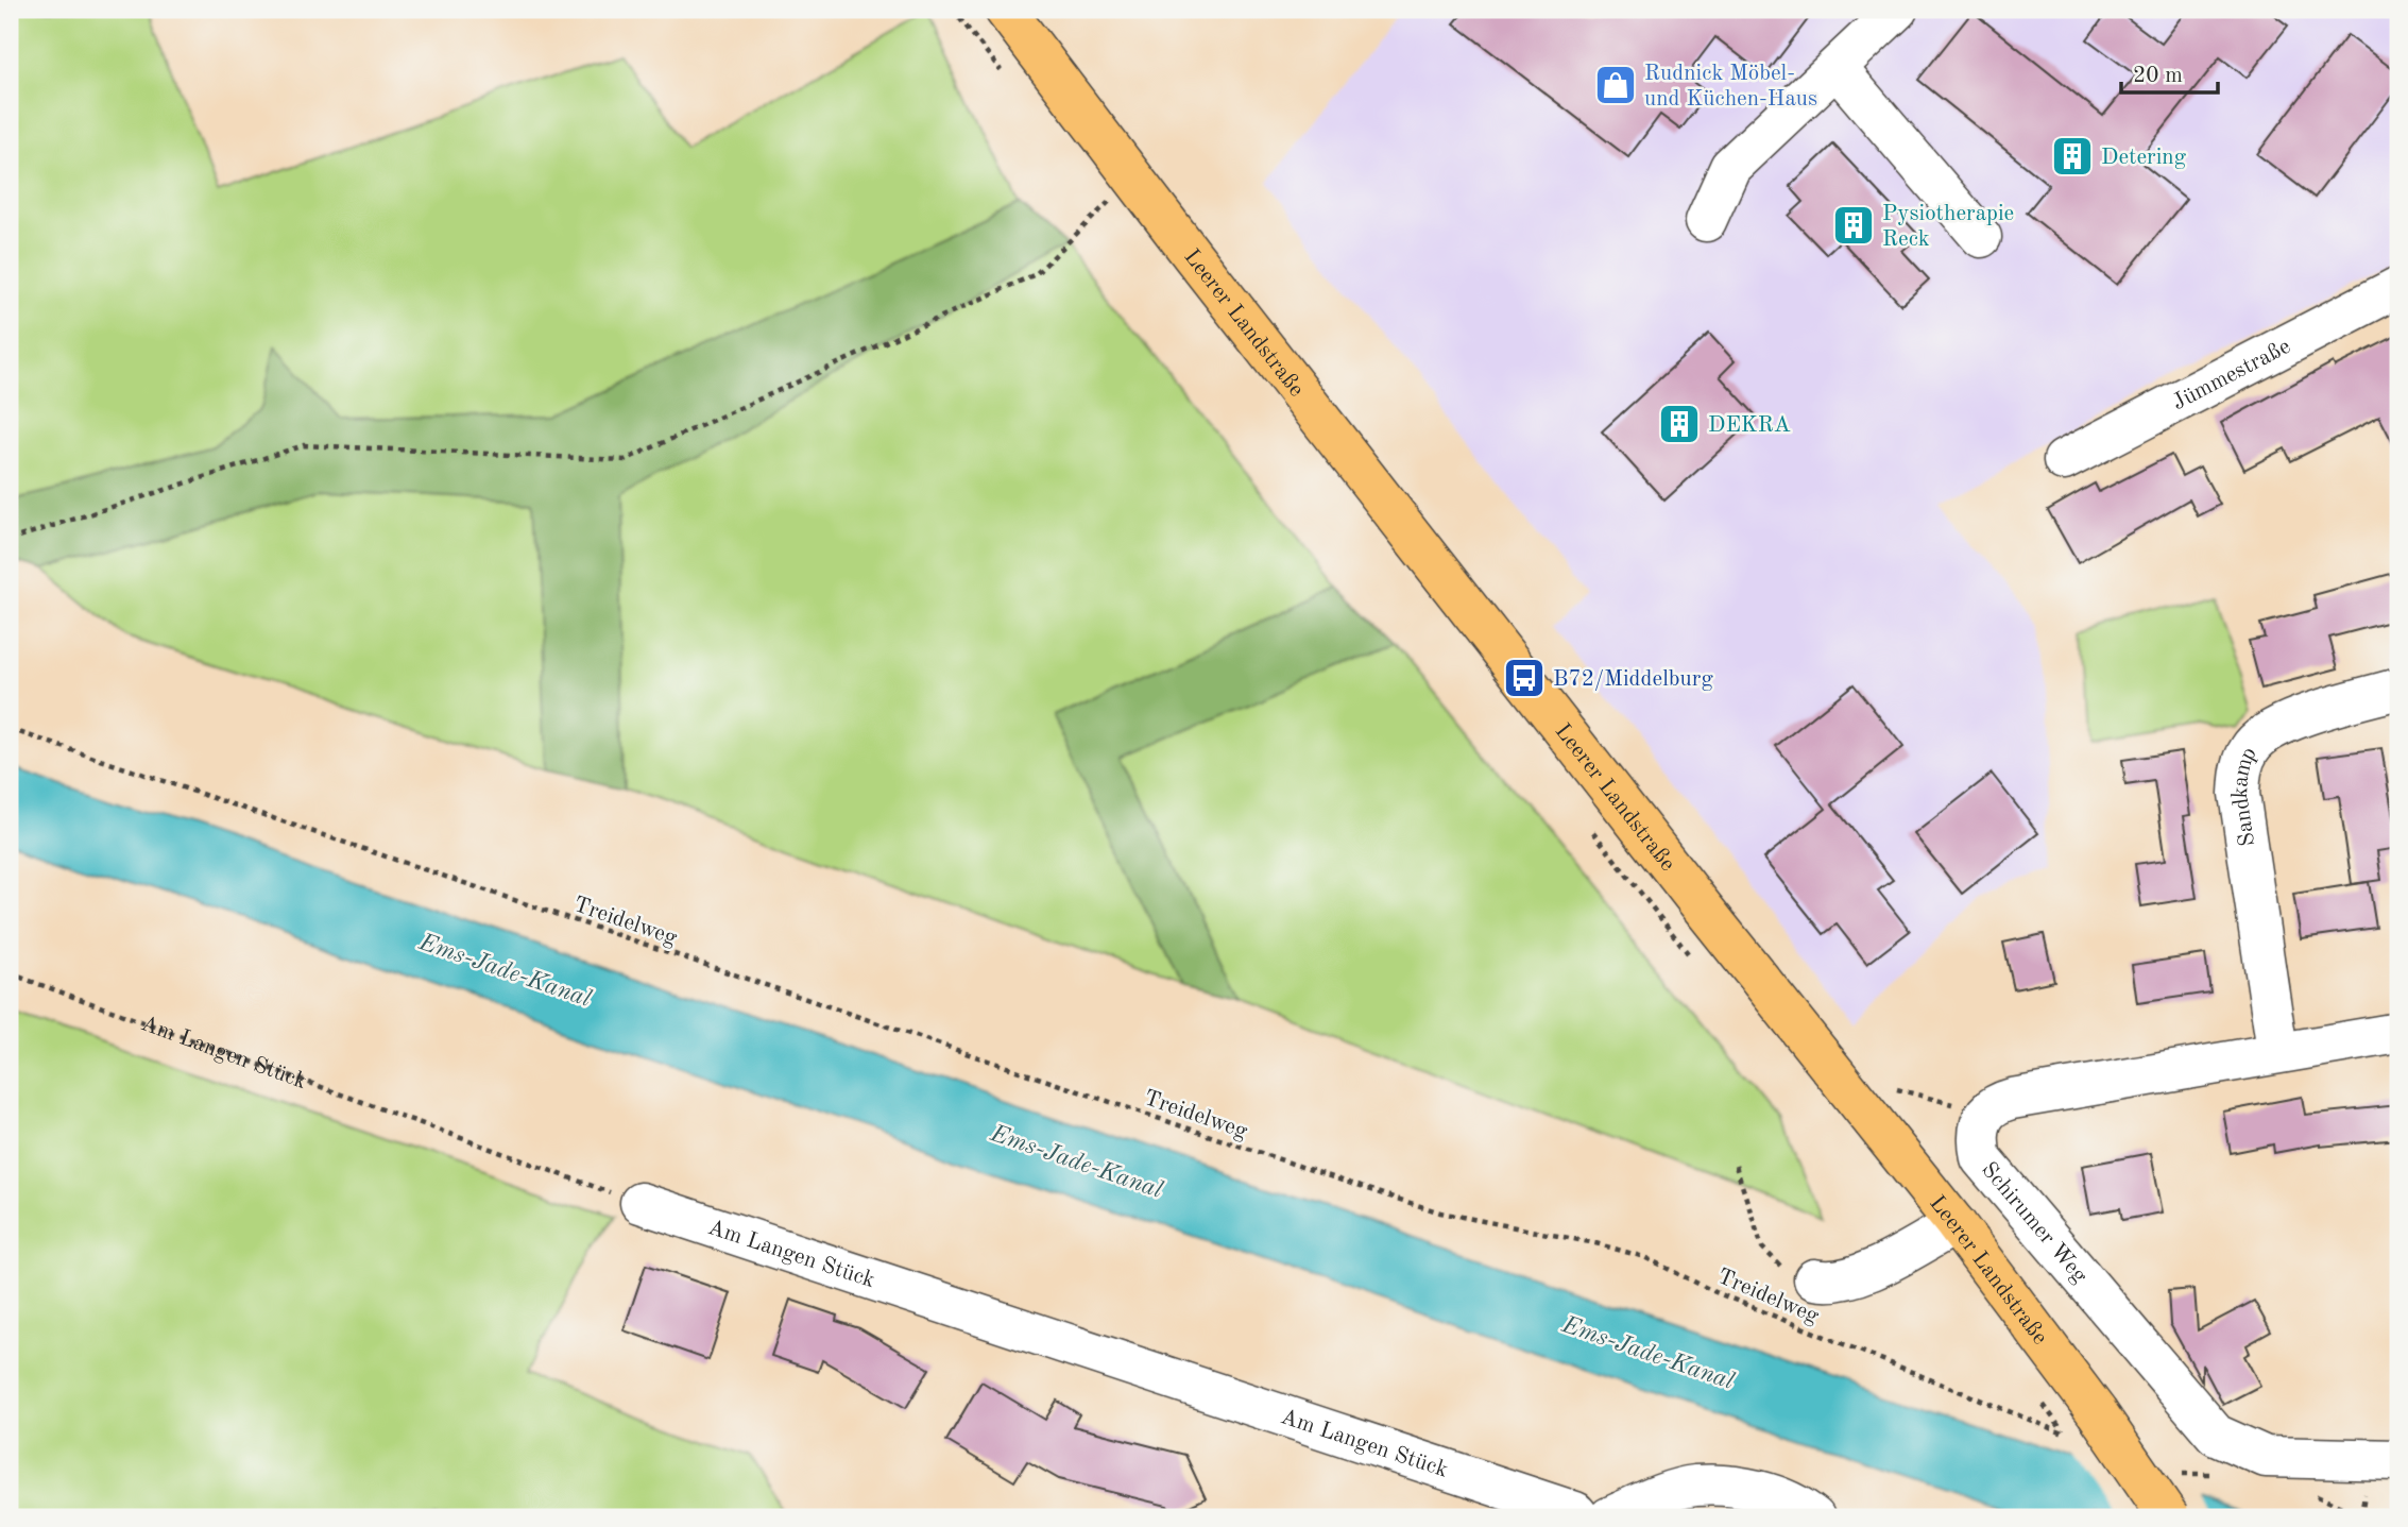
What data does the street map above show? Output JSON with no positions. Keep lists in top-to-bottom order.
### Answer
{
  "streets": {
    "main road": ["Leerer Landstraße"],
    "street": [
      "Jümmestraße",
      "Sandkamp",
      "Am Langen Stück",
      "Schirumer Weg"
    ],
    "path": ["Treidelweg"]
  },
  "crossings": [
    ["Leerer Landstraße", "Treidelweg"]
  ],
  "water": ["Ems-Jade-Kanal"],
  "places": {
    "shop": ["Rudnick Möbel- und Küchen-Haus"],
    "building": ["Detering", "Pysiotherapie Reck", "DEKRA"],
    "bus stop": ["B72/Middelburg"]
  },
  "scale_bar": "20 m"
}
